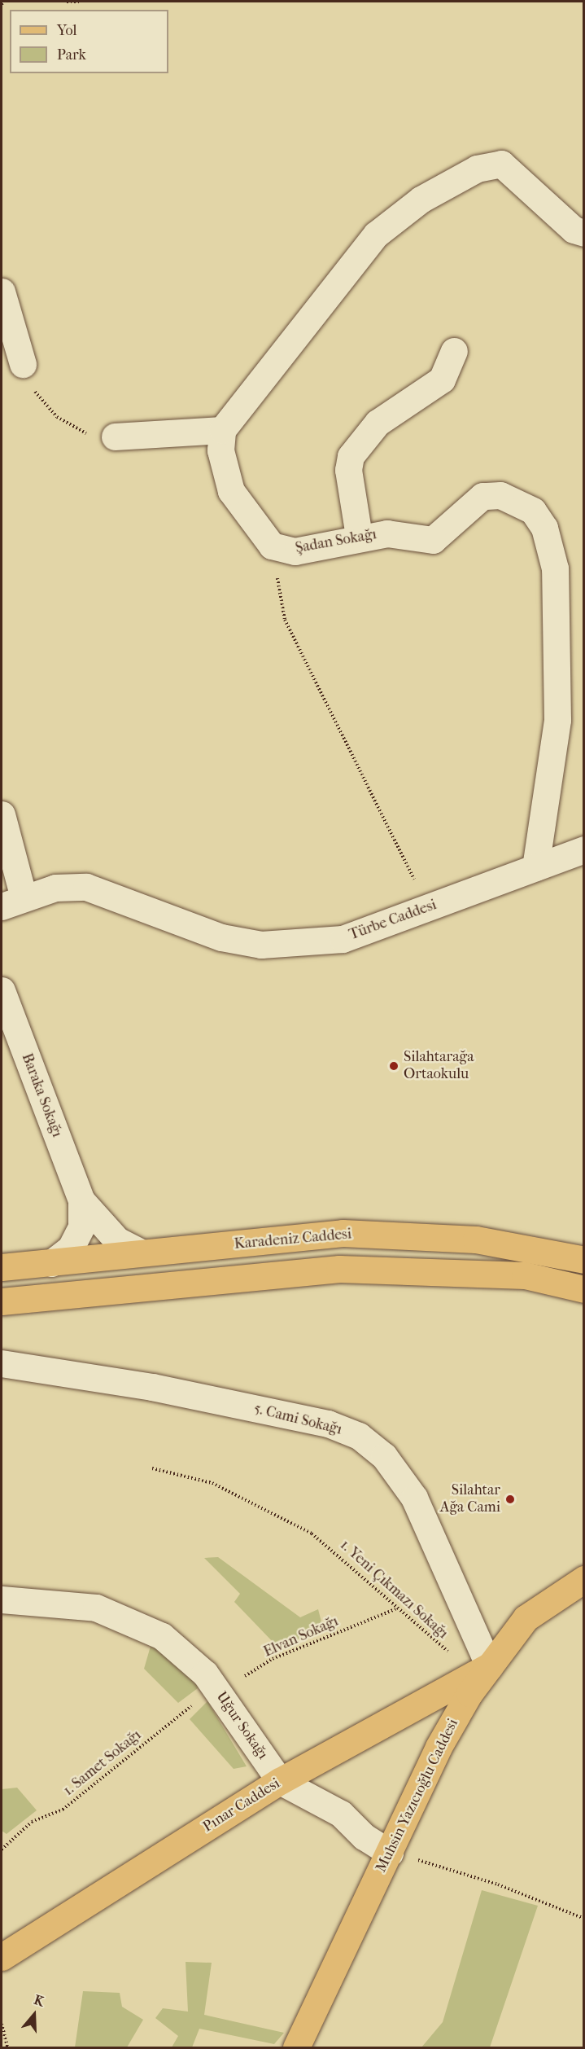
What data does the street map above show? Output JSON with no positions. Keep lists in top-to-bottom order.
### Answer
{
  "streets": {
    "main road": ["Karadeniz Caddesi", "Muhsin Yazıcıoğlu Caddesi", "Pınar Caddesi"],
    "street": [
      "Şadan Sokağı",
      "Türbe Caddesi",
      "Baraka Sokağı",
      "5. Cami Sokağı",
      "Uğur Sokağı"
    ],
    "path": ["1. Yeni Çıkmazı Sokağı", "Elvan Sokağı", "1. Samet Sokağı"]
  },
  "crossings": [
    ["Şadan Sokağı", "Türbe Caddesi"],
    ["Baraka Sokağı", "Karadeniz Caddesi"],
    ["5. Cami Sokağı", "1. Yeni Çıkmazı Sokağı"],
    ["5. Cami Sokağı", "Muhsin Yazıcıoğlu Caddesi"],
    ["5. Cami Sokağı", "Pınar Caddesi"],
    ["1. Yeni Çıkmazı Sokağı", "Elvan Sokağı"],
    ["1. Yeni Çıkmazı Sokağı", "Muhsin Yazıcıoğlu Caddesi"],
    ["1. Yeni Çıkmazı Sokağı", "Pınar Caddesi"],
    ["Elvan Sokağı", "Uğur Sokağı"],
    ["Elvan Sokağı", "1. Samet Sokağı"],
    ["Uğur Sokağı", "1. Samet Sokağı"],
    ["Uğur Sokağı", "Muhsin Yazıcıoğlu Caddesi"],
    ["Uğur Sokağı", "Pınar Caddesi"],
    ["Muhsin Yazıcıoğlu Caddesi", "Pınar Caddesi"]
  ],
  "places": ["Silahtarağa Ortaokulu", "Silahtar Ağa Cami"],
  "legend": ["Yol", "Park"],
  "north": "top"
}
